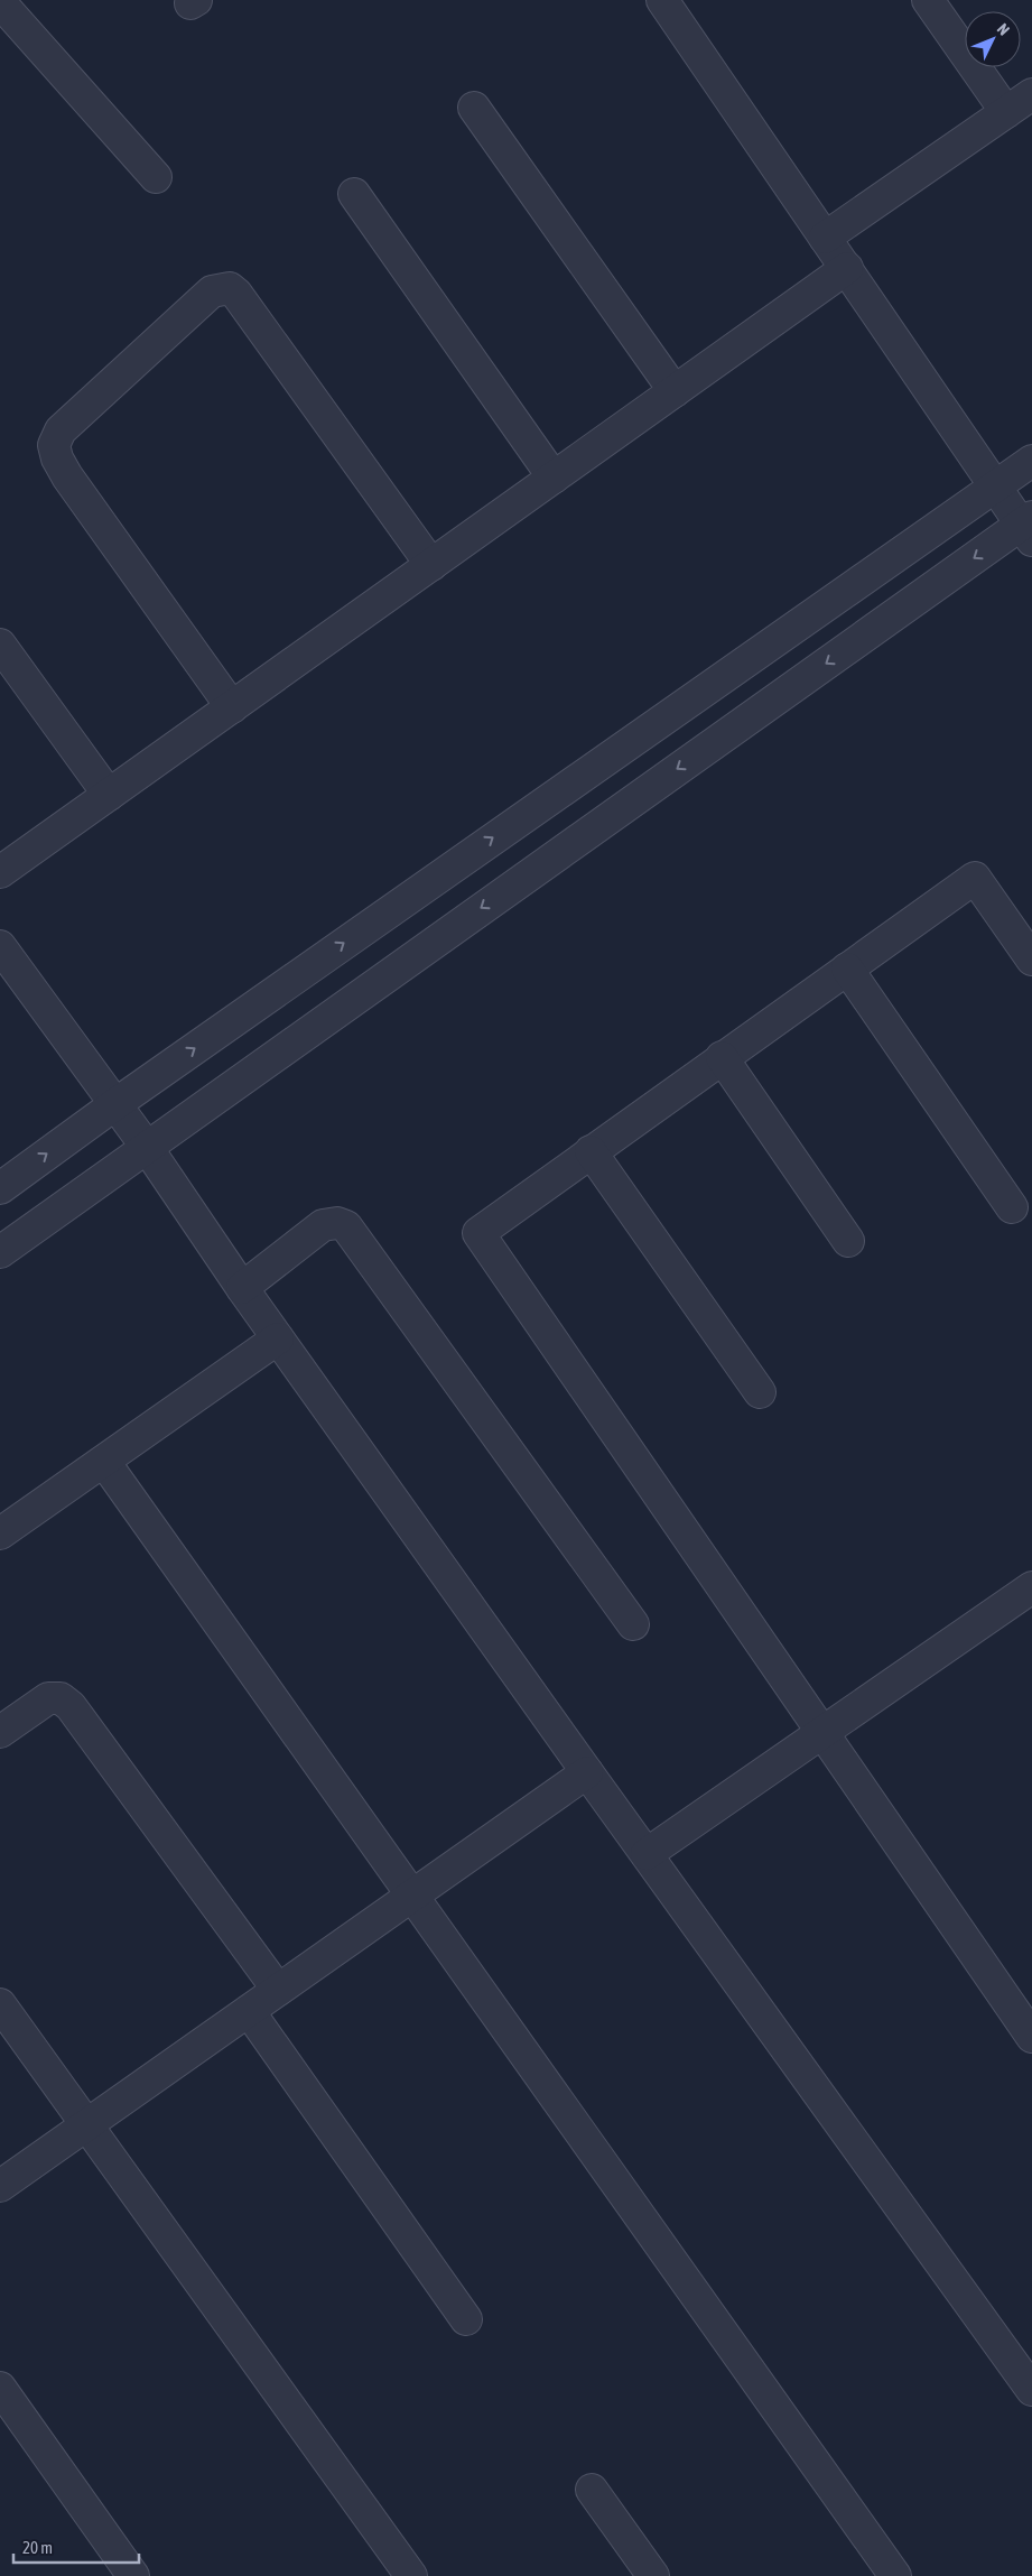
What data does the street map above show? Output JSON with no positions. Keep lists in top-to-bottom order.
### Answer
{
  "scale_bar": "20 m",
  "north": "top right"
}
